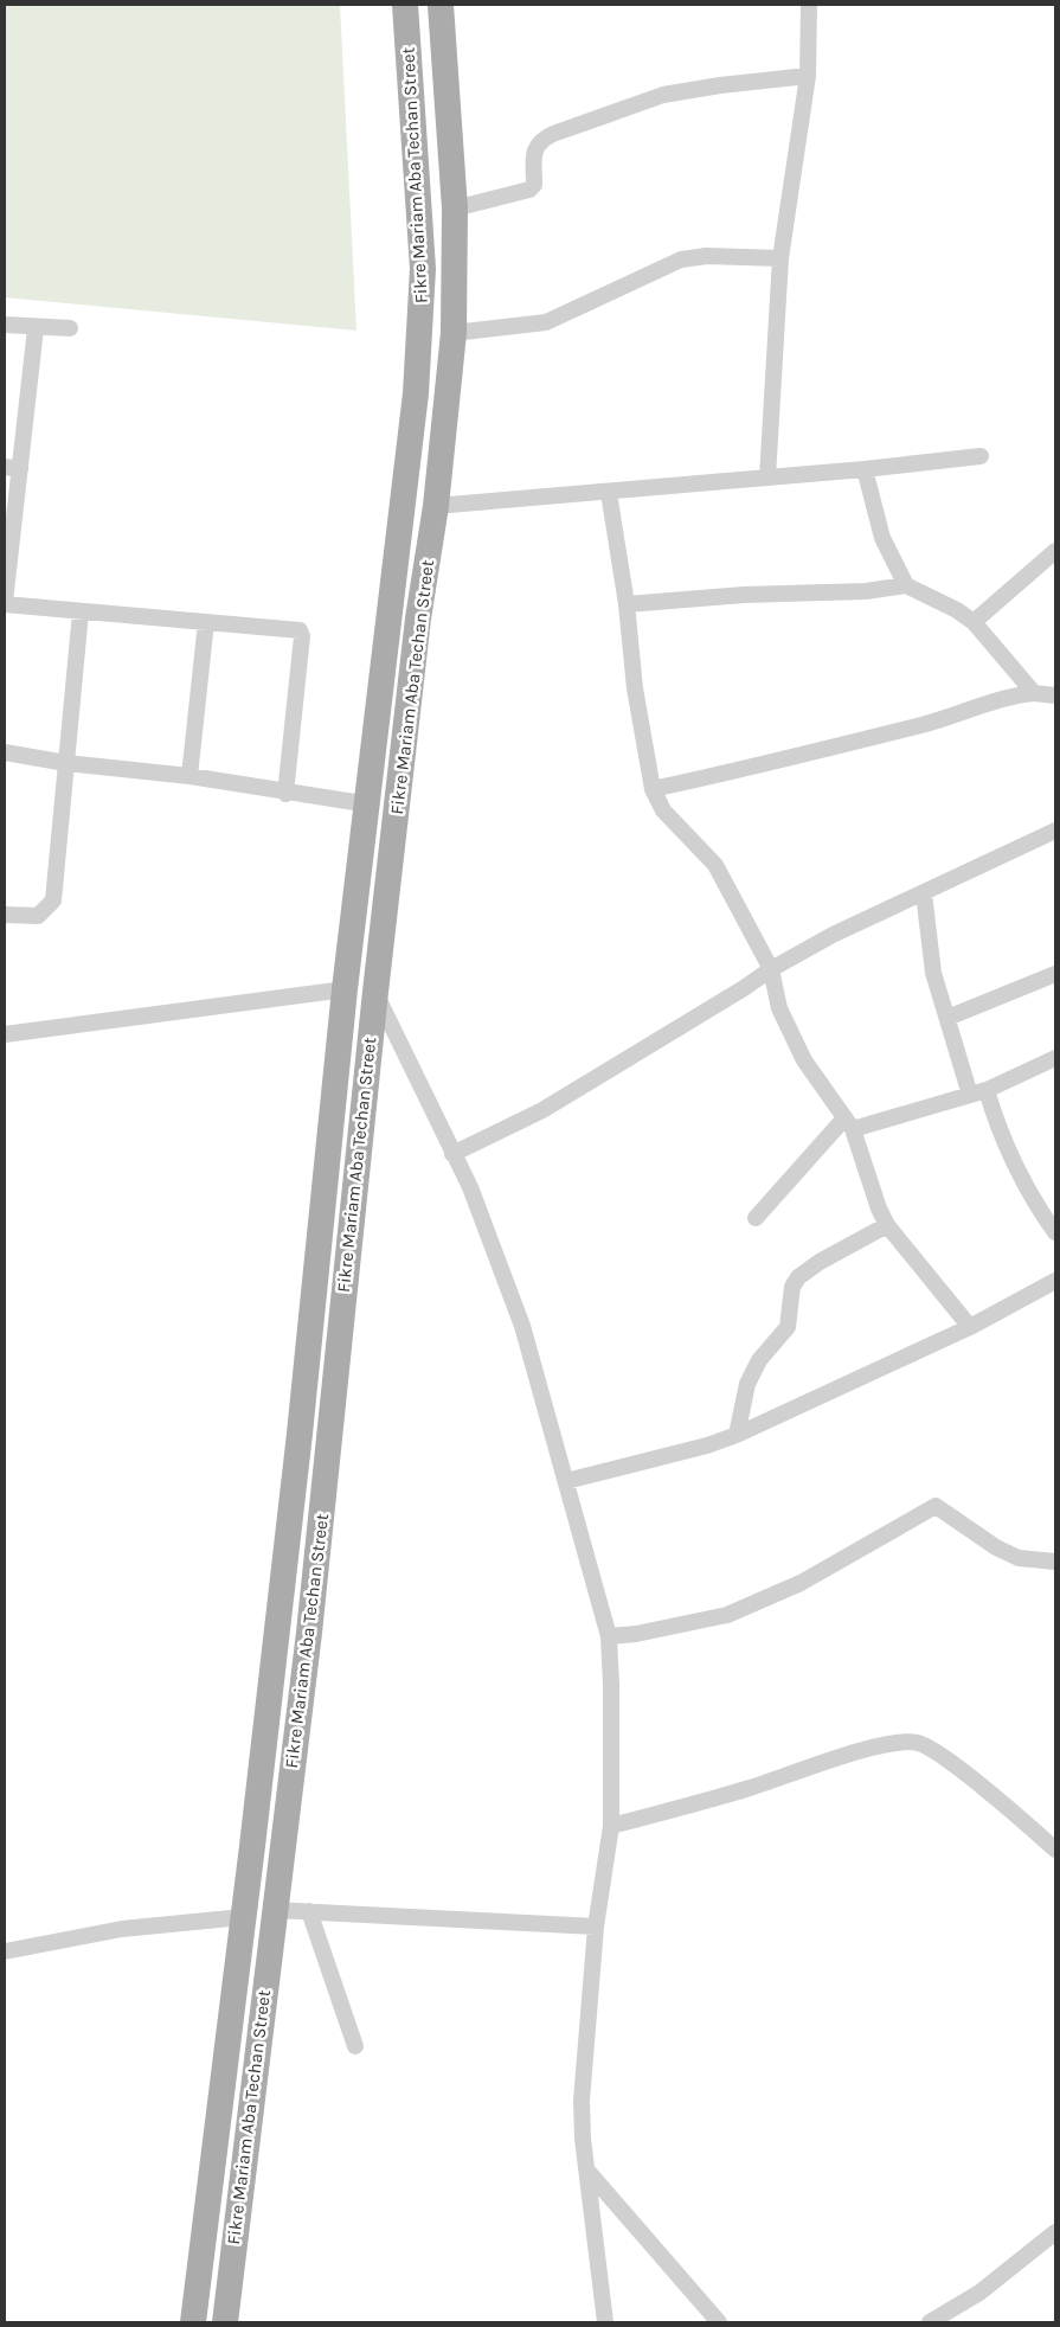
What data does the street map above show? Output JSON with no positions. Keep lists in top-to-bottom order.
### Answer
{
  "streets": {
    "main road": ["Fikre Mariam Aba Techan Street"]
  }
}
